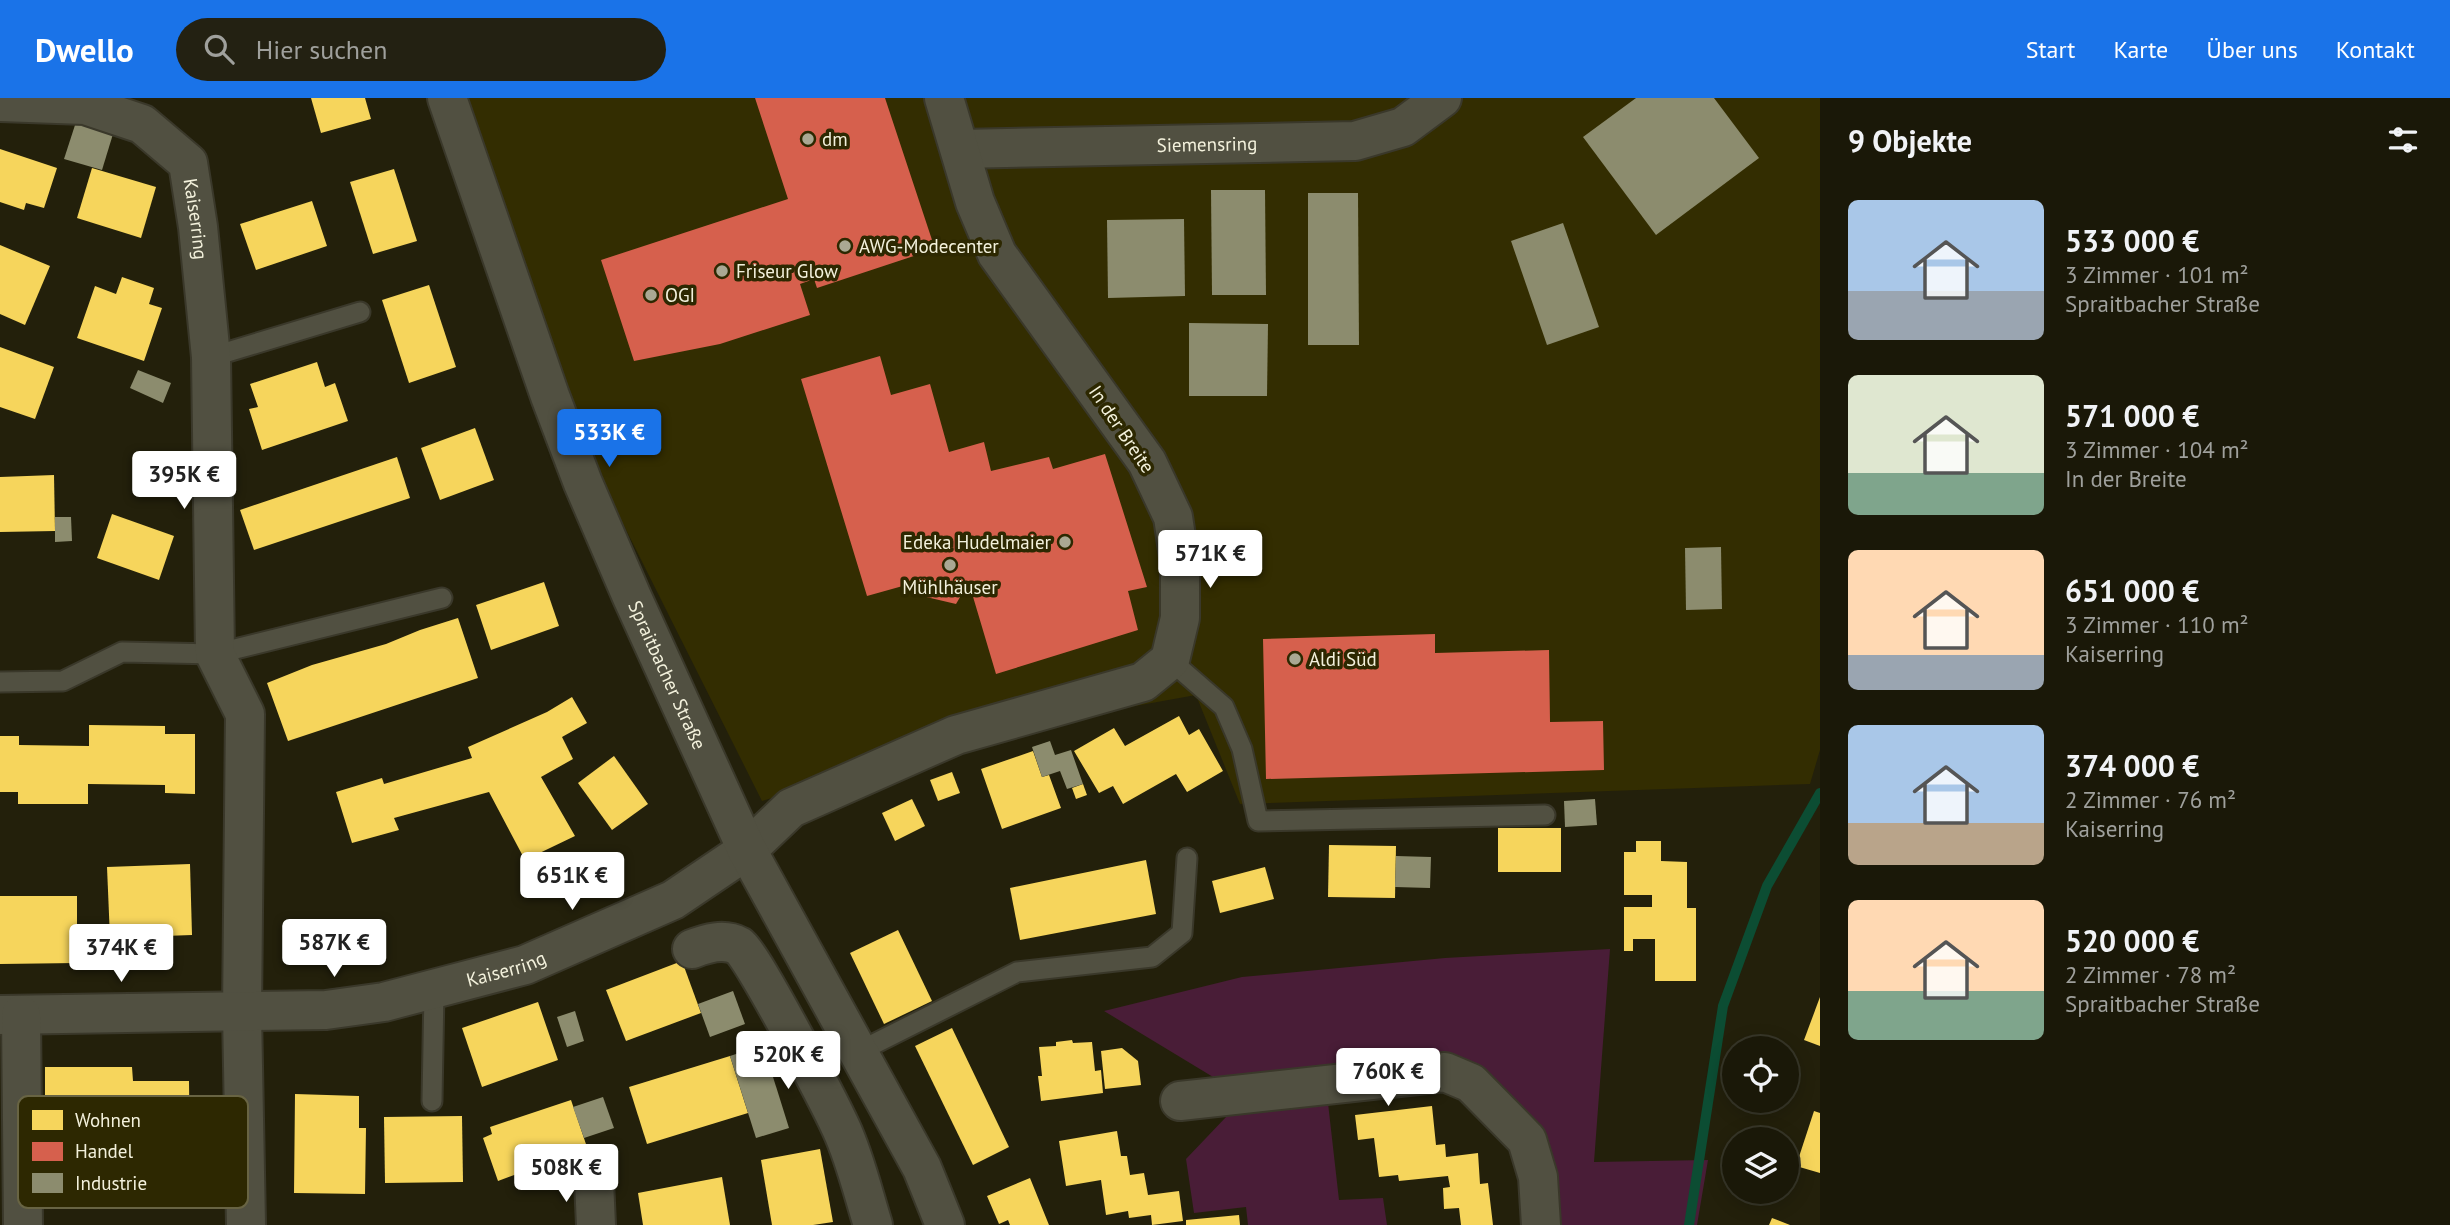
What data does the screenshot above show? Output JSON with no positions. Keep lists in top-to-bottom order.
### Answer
{
  "streets": {
    "street": [
      "Siemensring",
      "Kaiserring",
      "In der Breite",
      "Spraitbacher Straße"
    ]
  },
  "crossings": [
    ["Siemensring", "In der Breite"],
    ["Kaiserring", "Spraitbacher Straße"]
  ],
  "places": [
    "dm",
    "AWG-Modecenter",
    "Friseur Glow",
    "OGI",
    "Edeka Hudelmaier",
    "Mühlhäuser",
    "Aldi Süd"
  ],
  "legend": ["Wohnen", "Handel", "Industrie"],
  "page": {
    "header": "Dwello",
    "search": "Hier suchen",
    "nav": [
      "Start",
      "Karte",
      "Über uns",
      "Kontakt"
    ],
    "heading": "9 Objekte",
    "list": [
      {
        "name": "533 000 €",
        "note": "3 Zimmer · 101 m² · Spraitbacher Straße"
      },
      {
        "name": "571 000 €",
        "note": "3 Zimmer · 104 m² · In der Breite"
      },
      {
        "name": "651 000 €",
        "note": "3 Zimmer · 110 m² · Kaiserring"
      },
      {
        "name": "374 000 €",
        "note": "2 Zimmer · 76 m² · Kaiserring"
      },
      {
        "name": "520 000 €",
        "note": "2 Zimmer · 78 m² · Spraitbacher Straße"
      }
    ],
    "price": [
      "533K €",
      "395K €",
      "571K €",
      "651K €",
      "587K €",
      "374K €",
      "520K €",
      "760K €",
      "508K €"
    ]
  }
}
